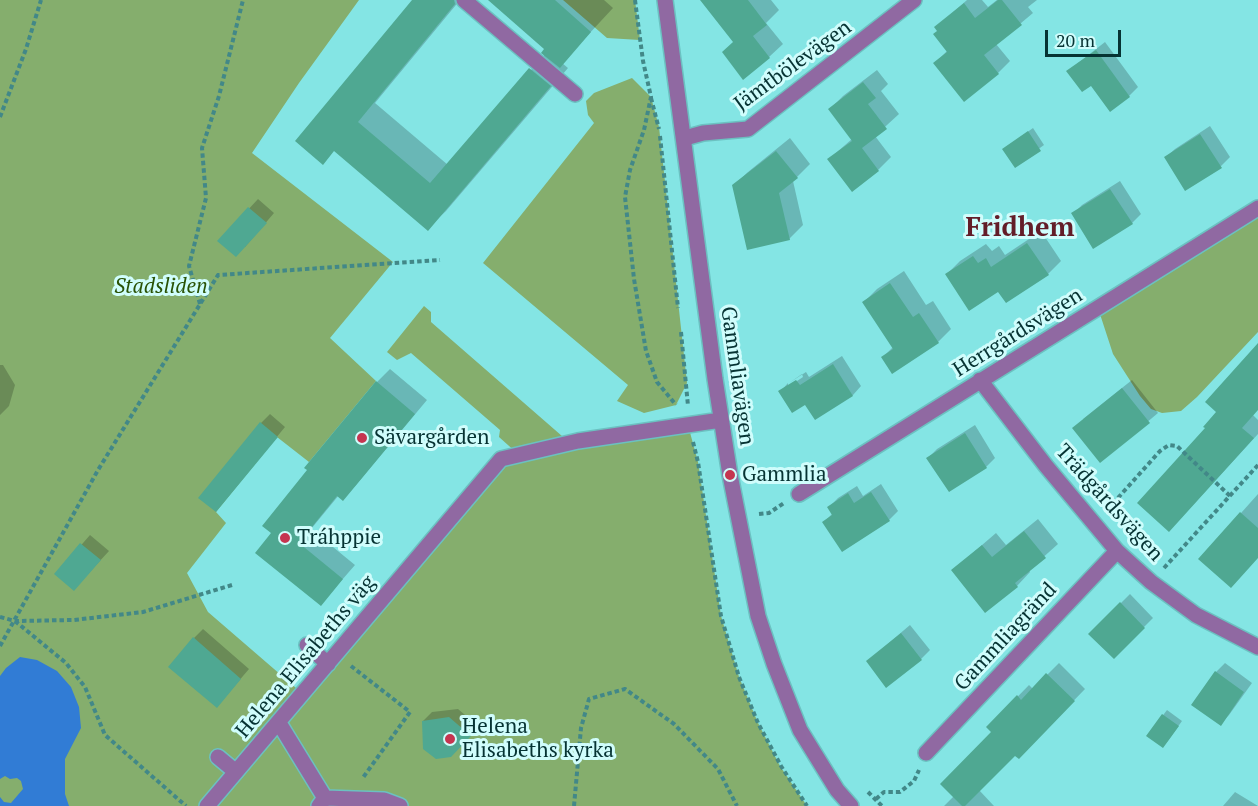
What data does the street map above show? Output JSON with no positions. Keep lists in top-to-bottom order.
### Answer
{
  "streets": {
    "street": [
      "Jämtbölevägen",
      "Herrgårdsvägen",
      "Gammliavägen",
      "Trädgårdsvägen",
      "Gammliagränd",
      "Helena Elisabeths väg"
    ]
  },
  "crossings": [
    ["Jämtbölevägen", "Gammliavägen"],
    ["Herrgårdsvägen", "Trädgårdsvägen"],
    ["Gammliavägen", "Helena Elisabeths väg"],
    ["Trädgårdsvägen", "Gammliagränd"]
  ],
  "districts": ["Fridhem"],
  "parks": ["Stadsliden"],
  "places": [
    "Sävargården",
    "Gammlia",
    "Tráhppie",
    "Helena Elisabeths kyrka"
  ],
  "scale_bar": "20 m"
}
